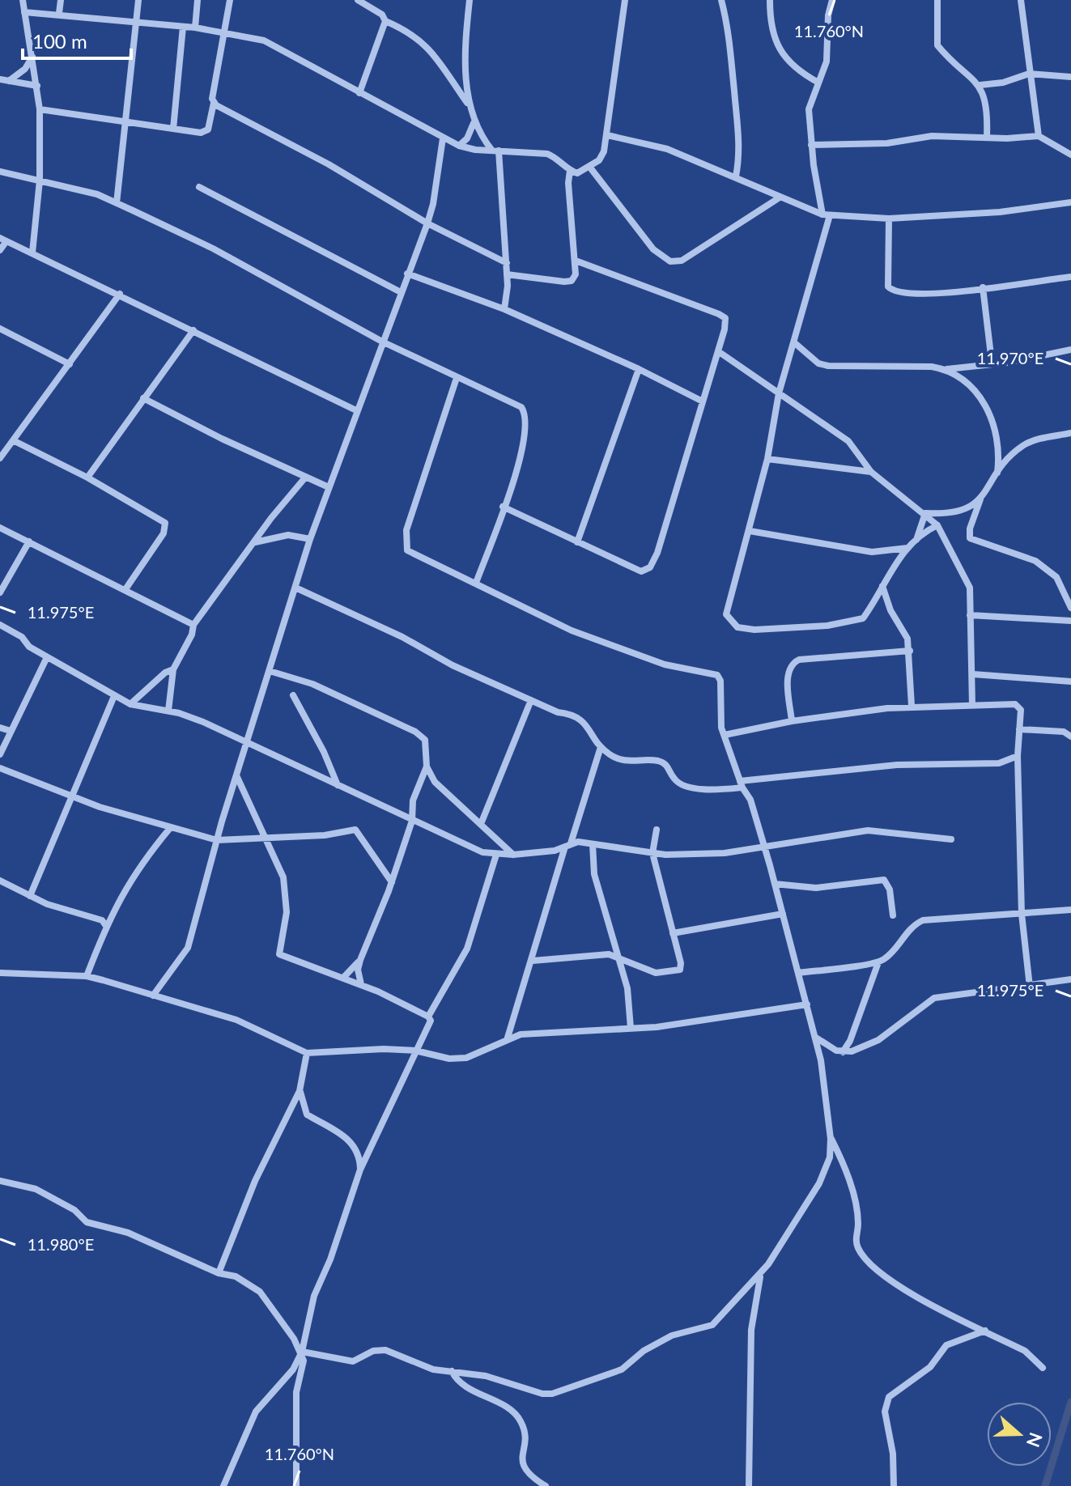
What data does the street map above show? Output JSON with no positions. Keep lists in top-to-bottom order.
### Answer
{
  "scale_bar": "100 m",
  "north": "right",
  "coordinates": [
    "11.760°N",
    "11.970°E",
    "11.975°E",
    "11.980°E"
  ]
}
